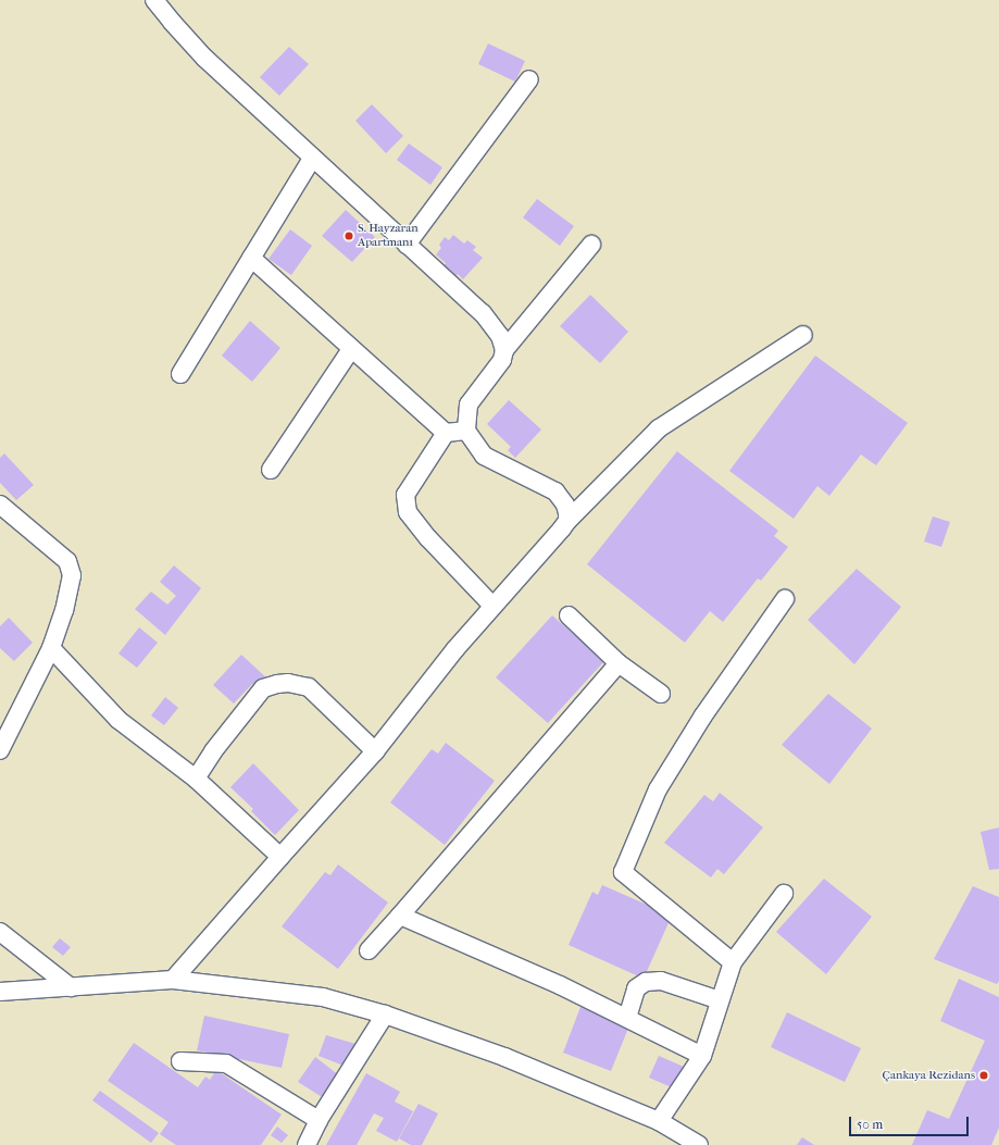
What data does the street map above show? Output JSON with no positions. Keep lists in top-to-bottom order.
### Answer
{
  "places": ["S. Hayzaran Apartmanı", "Çankaya Rezidans"],
  "scale_bar": "50 m"
}
